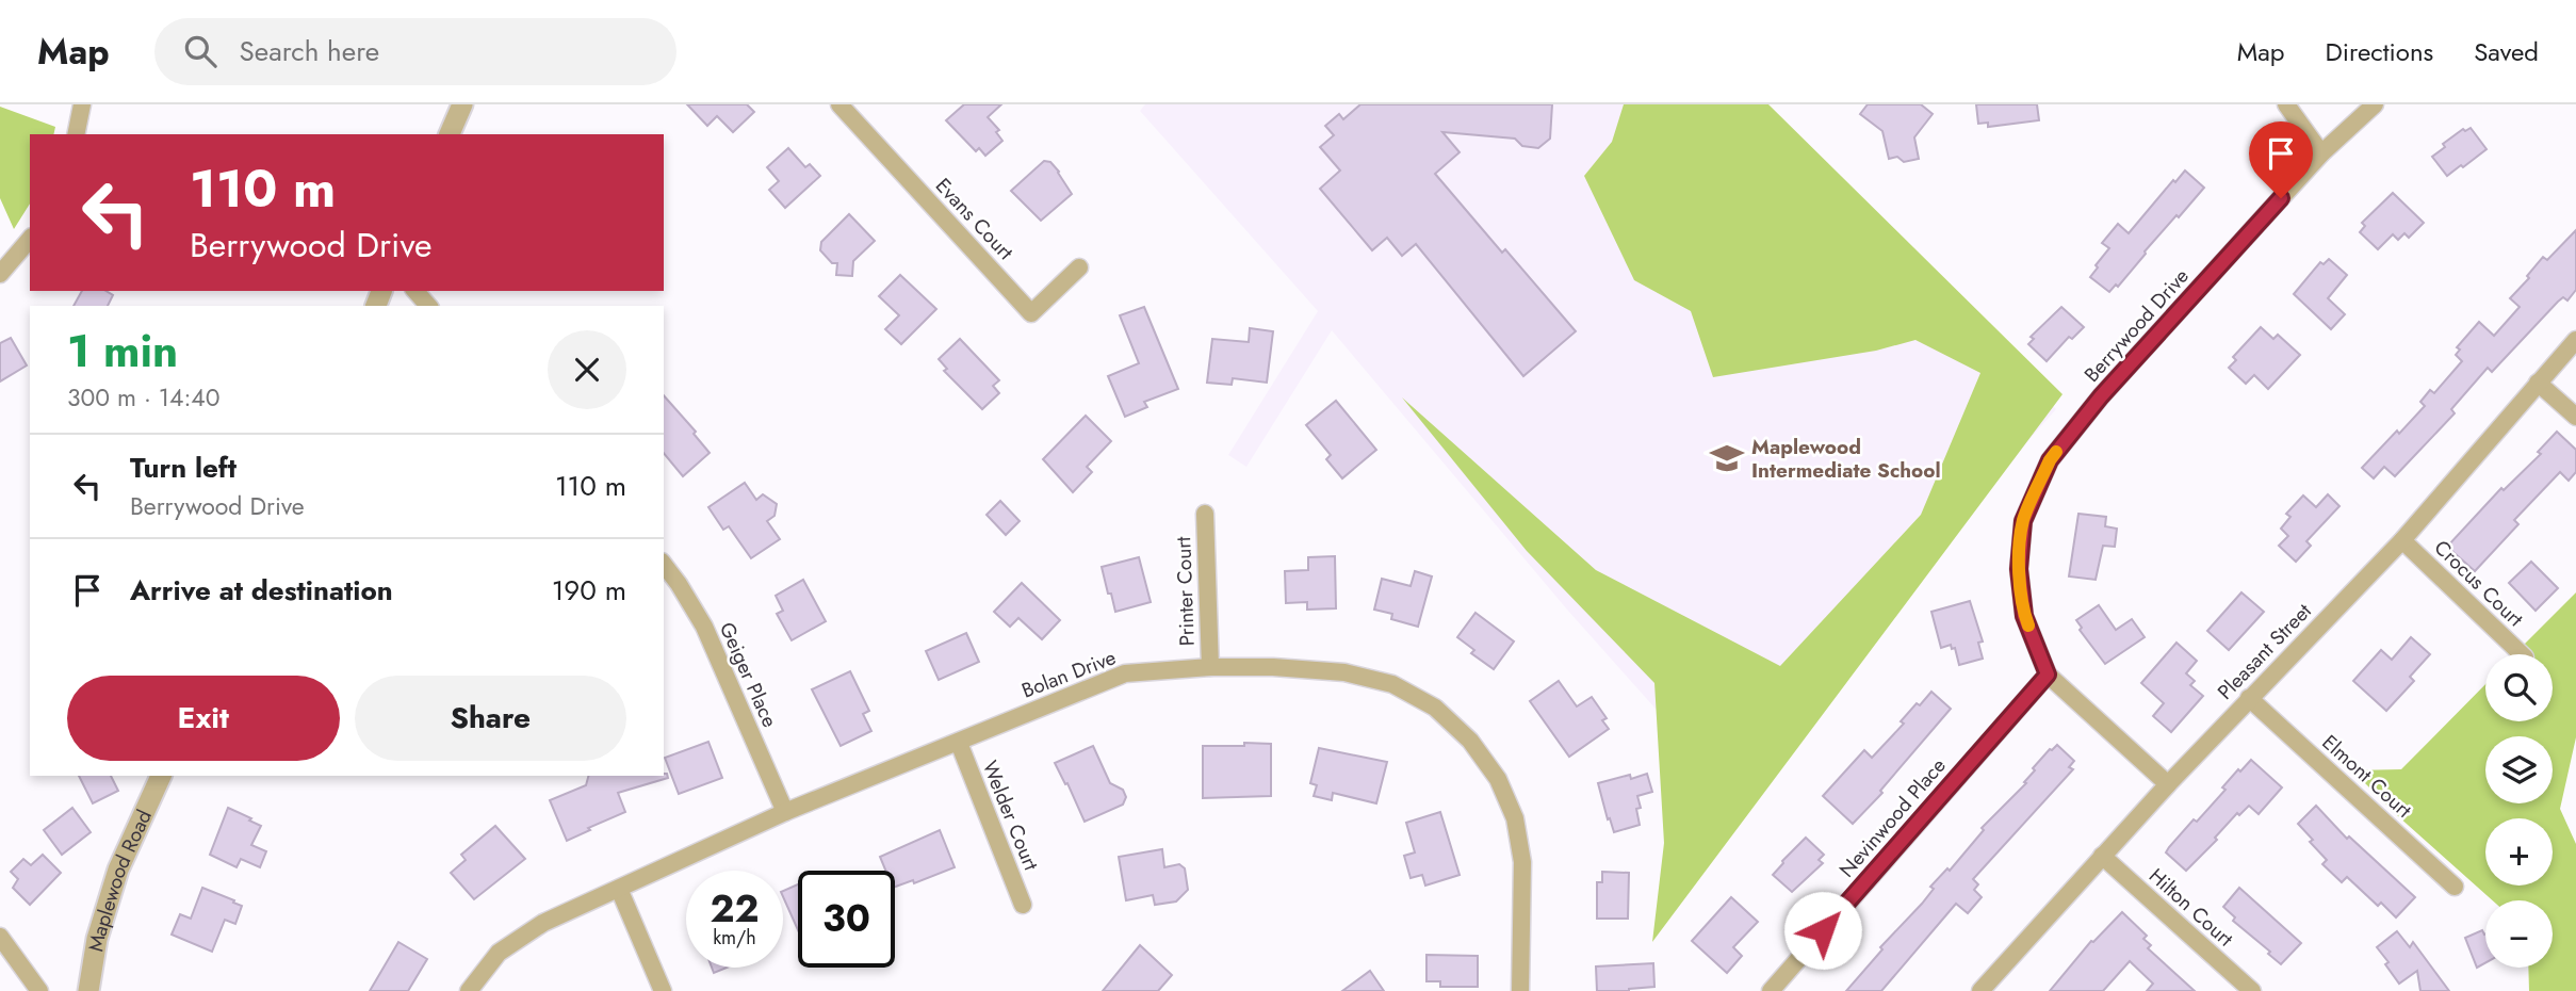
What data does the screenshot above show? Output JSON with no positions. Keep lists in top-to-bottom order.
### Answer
{
  "streets": {
    "street": [
      "Evans Court",
      "Berrywood Drive",
      "Crocus Court",
      "Printer Court",
      "Pleasant Street",
      "Bolan Drive",
      "Geiger Place",
      "Elmont Court",
      "Welder Court",
      "Nevinwood Place",
      "Maplewood Road",
      "Hilton Court"
    ]
  },
  "crossings": [
    ["Berrywood Drive", "Pleasant Street"],
    ["Berrywood Drive", "Nevinwood Place"],
    ["Crocus Court", "Pleasant Street"],
    ["Printer Court", "Bolan Drive"],
    ["Pleasant Street", "Elmont Court"],
    ["Pleasant Street", "Hilton Court"],
    ["Bolan Drive", "Geiger Place"],
    ["Bolan Drive", "Welder Court"]
  ],
  "places": {
    "school or university": ["Maplewood Intermediate School"]
  },
  "page": {
    "header": "Map",
    "search": "Search here",
    "nav": ["Map", "Directions", "Saved"],
    "turn": ["110 m", "Berrywood Drive"],
    "heading": ["1 min", "300 m · 14:40"],
    "list": [
      {
        "name": "Turn left",
        "note": "Berrywood Drive",
        "value": "110 m"
      },
      {
        "name": "Arrive at destination",
        "value": "190 m"
      }
    ],
    "map_buttons": ["+", "−"],
    "buttons": ["Exit", "Share"],
    "speed": "22 km/h",
    "limit": "30"
  }
}
